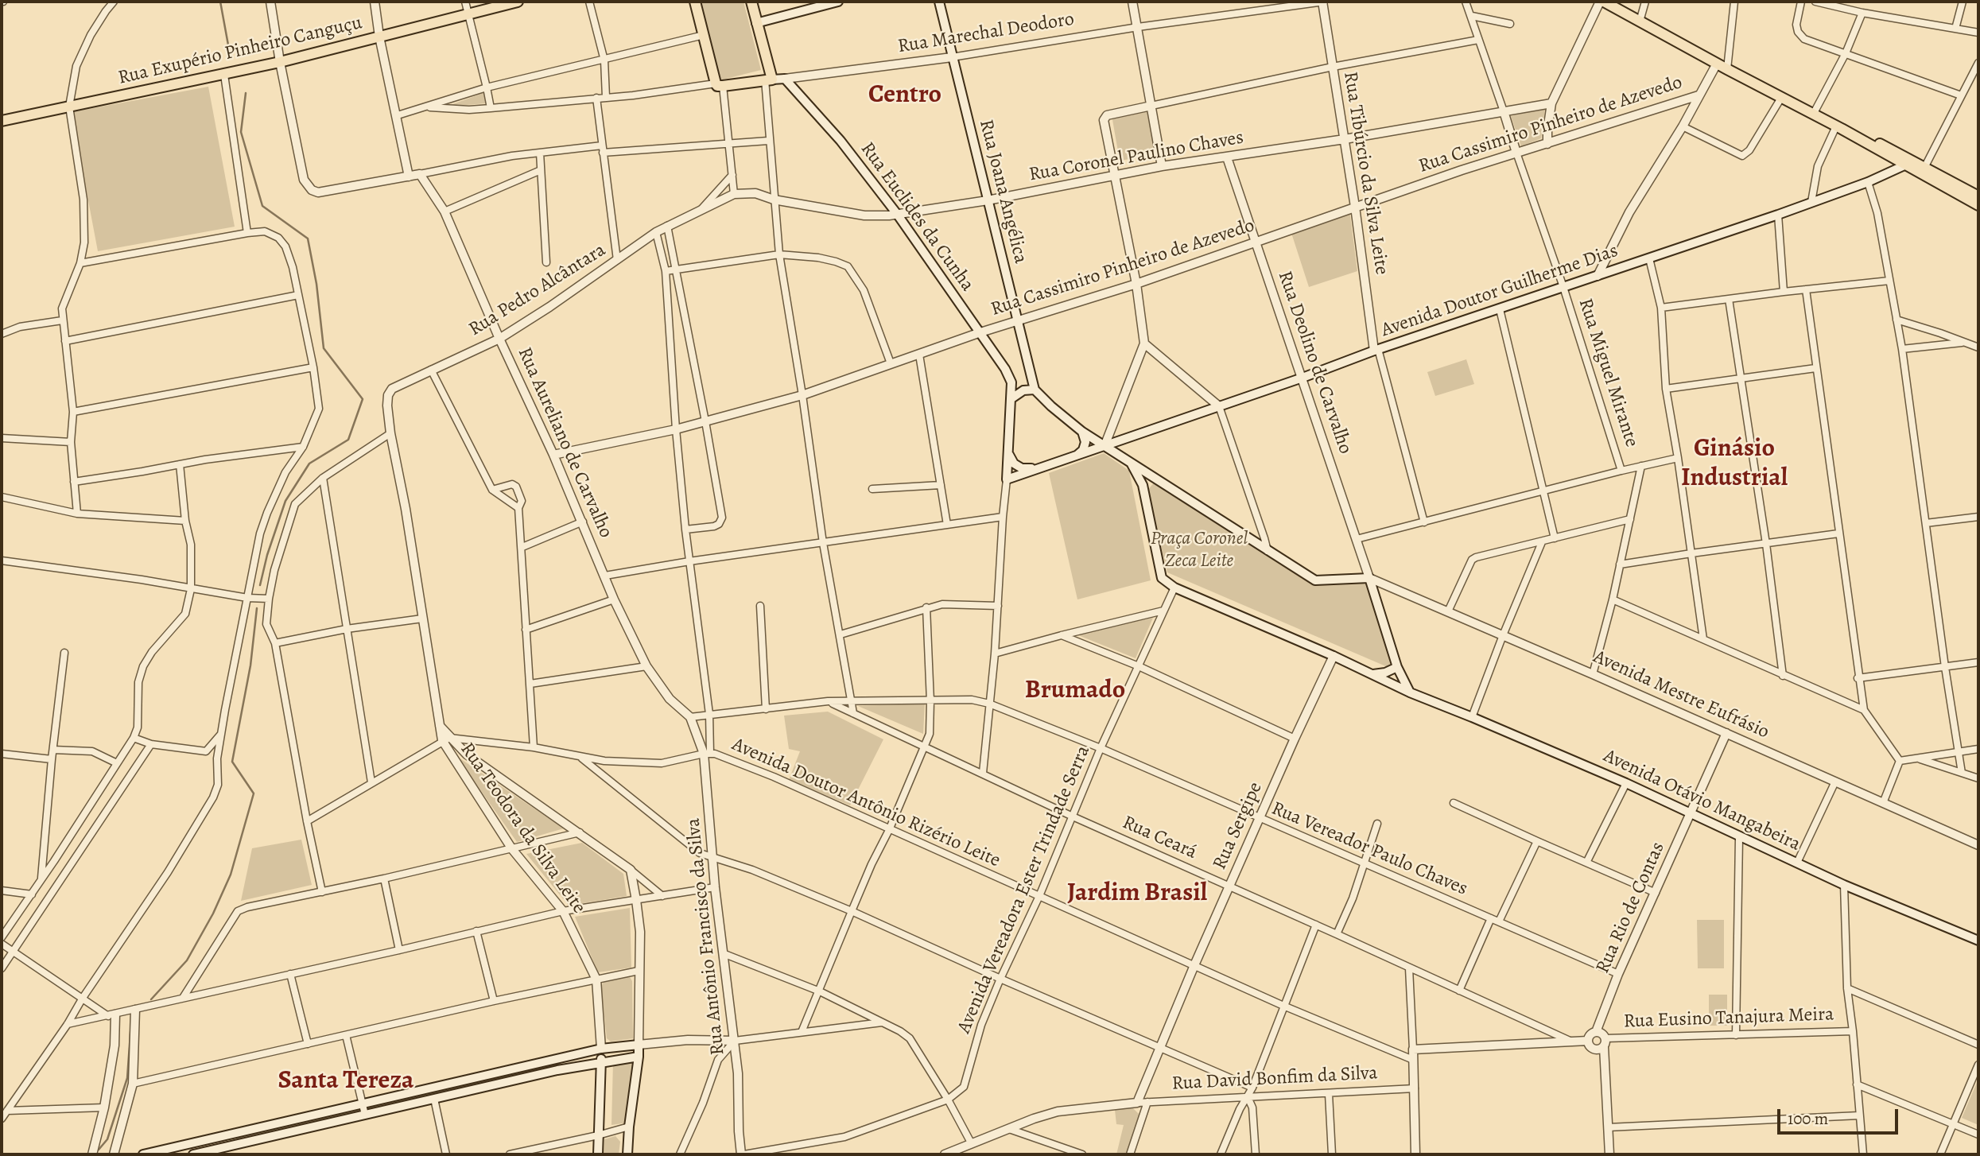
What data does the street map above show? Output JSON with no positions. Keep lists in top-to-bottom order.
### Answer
{
  "streets": {
    "main road": [
      "Rua Exupério Pinheiro Canguçu",
      "Rua Joana Angélica",
      "Rua Euclides da Cunha",
      "Avenida Doutor Guilherme Dias",
      "Avenida Otávio Mangabeira",
      "Rua Teodora da Silva Leite"
    ],
    "street": [
      "Rua Marechal Deodoro",
      "Rua Cassimiro Pinheiro de Azevedo",
      "Rua Coronel Paulino Chaves",
      "Rua Tibúrcio da Silva Leite",
      "Rua Pedro Alcântara",
      "Rua Deolino de Carvalho",
      "Rua Miguel Mirante",
      "Rua Aureliano de Carvalho",
      "Avenida Mestre Eufrásio",
      "Avenida Doutor Antônio Rizério Leite",
      "Rua Sergipe",
      "Rua Ceará",
      "Rua Vereador Paulo Chaves",
      "Avenida Vereadora Ester Trindade Serra",
      "Rua Rio de Contas",
      "Rua Antônio Francisco da Silva",
      "Rua Eusino Tanajura Meira",
      "Rua David Bonfim da Silva"
    ]
  },
  "crossings": [
    ["Rua Marechal Deodoro", "Rua Tibúrcio da Silva Leite"],
    ["Rua Marechal Deodoro", "Rua Joana Angélica"],
    ["Rua Marechal Deodoro", "Rua Euclides da Cunha"],
    ["Rua Cassimiro Pinheiro de Azevedo", "Rua Tibúrcio da Silva Leite"],
    ["Rua Cassimiro Pinheiro de Azevedo", "Rua Joana Angélica"],
    ["Rua Cassimiro Pinheiro de Azevedo", "Rua Euclides da Cunha"],
    ["Rua Cassimiro Pinheiro de Azevedo", "Rua Deolino de Carvalho"],
    ["Rua Cassimiro Pinheiro de Azevedo", "Rua Miguel Mirante"],
    ["Rua Cassimiro Pinheiro de Azevedo", "Rua Aureliano de Carvalho"],
    ["Rua Coronel Paulino Chaves", "Rua Tibúrcio da Silva Leite"],
    ["Rua Coronel Paulino Chaves", "Rua Joana Angélica"],
    ["Rua Coronel Paulino Chaves", "Rua Euclides da Cunha"],
    ["Rua Coronel Paulino Chaves", "Rua Pedro Alcântara"],
    ["Rua Coronel Paulino Chaves", "Rua Deolino de Carvalho"],
    ["Rua Coronel Paulino Chaves", "Rua Miguel Mirante"],
    ["Rua Tibúrcio da Silva Leite", "Avenida Doutor Guilherme Dias"],
    ["Rua Pedro Alcântara", "Rua Aureliano de Carvalho"],
    ["Rua Pedro Alcântara", "Rua Teodora da Silva Leite"],
    ["Avenida Doutor Guilherme Dias", "Rua Deolino de Carvalho"],
    ["Avenida Doutor Guilherme Dias", "Rua Miguel Mirante"],
    ["Rua Deolino de Carvalho", "Avenida Mestre Eufrásio"],
    ["Rua Aureliano de Carvalho", "Rua Vereador Paulo Chaves"],
    ["Rua Aureliano de Carvalho", "Rua Antônio Francisco da Silva"],
    ["Avenida Mestre Eufrásio", "Rua Rio de Contas"],
    ["Avenida Otávio Mangabeira", "Rua Rio de Contas"],
    ["Avenida Doutor Antônio Rizério Leite", "Rua Sergipe"],
    ["Avenida Doutor Antônio Rizério Leite", "Avenida Vereadora Ester Trindade Serra"],
    ["Avenida Doutor Antônio Rizério Leite", "Rua Antônio Francisco da Silva"],
    ["Rua Sergipe", "Rua Ceará"],
    ["Rua Sergipe", "Rua Vereador Paulo Chaves"],
    ["Rua Sergipe", "Rua David Bonfim da Silva"],
    ["Rua Ceará", "Rua Vereador Paulo Chaves"],
    ["Rua Ceará", "Avenida Vereadora Ester Trindade Serra"],
    ["Rua Vereador Paulo Chaves", "Avenida Vereadora Ester Trindade Serra"],
    ["Rua Vereador Paulo Chaves", "Rua Rio de Contas"],
    ["Rua Vereador Paulo Chaves", "Rua Antônio Francisco da Silva"],
    ["Avenida Vereadora Ester Trindade Serra", "Rua Antônio Francisco da Silva"],
    ["Rua Rio de Contas", "Rua Eusino Tanajura Meira"]
  ],
  "districts": [
    "Centro",
    "Ginásio Industrial",
    "Brumado",
    "Jardim Brasil",
    "Santa Tereza"
  ],
  "parks": ["Praça Coronel Zeca Leite"],
  "scale_bar": "100 m"
}
